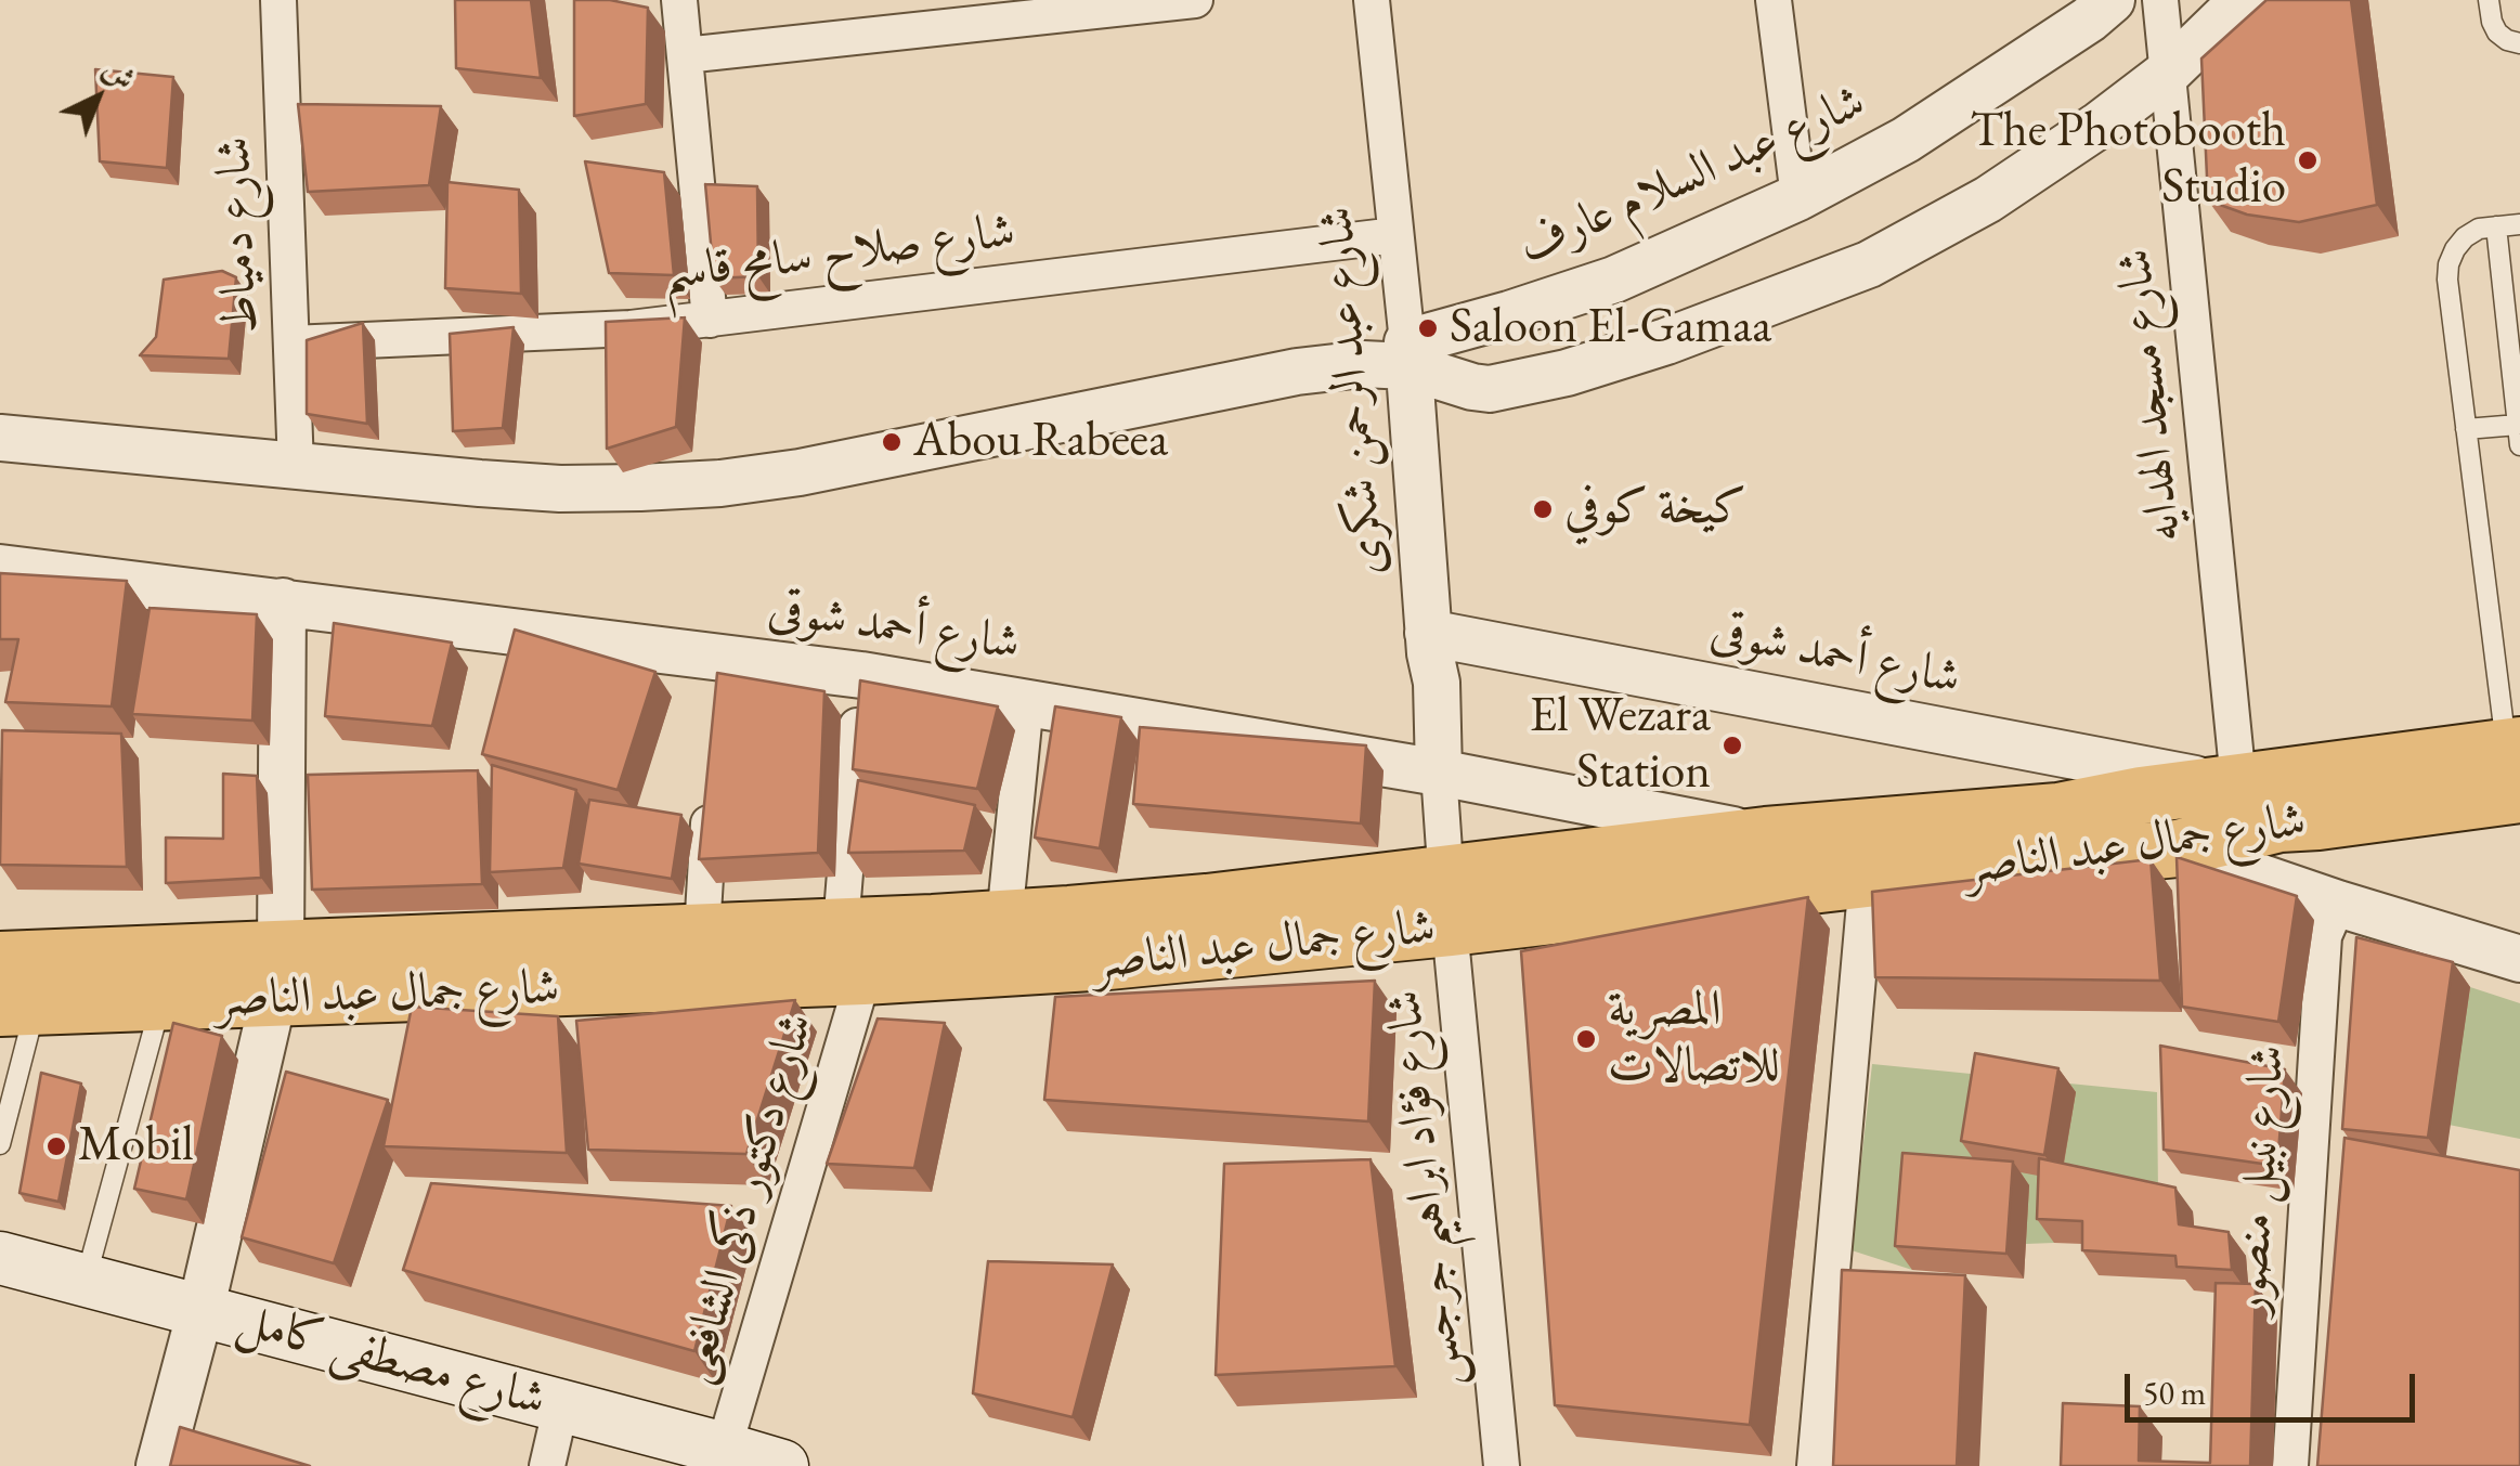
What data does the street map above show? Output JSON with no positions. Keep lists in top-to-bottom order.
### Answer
{
  "streets": {
    "main road": ["شارع جمال عبد الناصر", "شارع مصطفى كامل"],
    "street": [
      "شارع عبد السلام عارف",
      "شارع دمياط",
      "شارع صلاح سامح قاسم",
      "شارع عبد الرحمن شكرى",
      "شارع مسجد الهدايه",
      "شارع أحمد شوقى",
      "شارع نبيل منصور",
      "شارع فؤاد ابراهيم جرجس",
      "شارع دكتور ذكى الشافعى"
    ]
  },
  "crossings": [
    ["شارع عبد السلام عارف", "شارع عبد الرحمن شكرى"],
    ["شارع دمياط", "شارع صلاح سامح قاسم"],
    ["شارع صلاح سامح قاسم", "شارع عبد الرحمن شكرى"],
    ["شارع عبد الرحمن شكرى", "شارع أحمد شوقى"],
    ["شارع عبد الرحمن شكرى", "شارع فؤاد ابراهيم جرجس"],
    ["شارع مسجد الهدايه", "شارع أحمد شوقى"],
    ["شارع مسجد الهدايه", "شارع جمال عبد الناصر"],
    ["شارع أحمد شوقى", "شارع جمال عبد الناصر"],
    ["شارع أحمد شوقى", "شارع فؤاد ابراهيم جرجس"],
    ["شارع أحمد شوقى", "شارع دكتور ذكى الشافعى"],
    ["شارع جمال عبد الناصر", "شارع فؤاد ابراهيم جرجس"],
    ["شارع جمال عبد الناصر", "شارع دكتور ذكى الشافعى"],
    ["شارع دكتور ذكى الشافعى", "شارع مصطفى كامل"]
  ],
  "places": [
    "The Photobooth Studio",
    "Saloon El-Gamaa",
    "Abou Rabeea",
    "كيخة كوفي",
    "El Wezara Station",
    "المصرية للاتصالات",
    "Mobil"
  ],
  "scale_bar": "50 m",
  "north": "top right"
}
